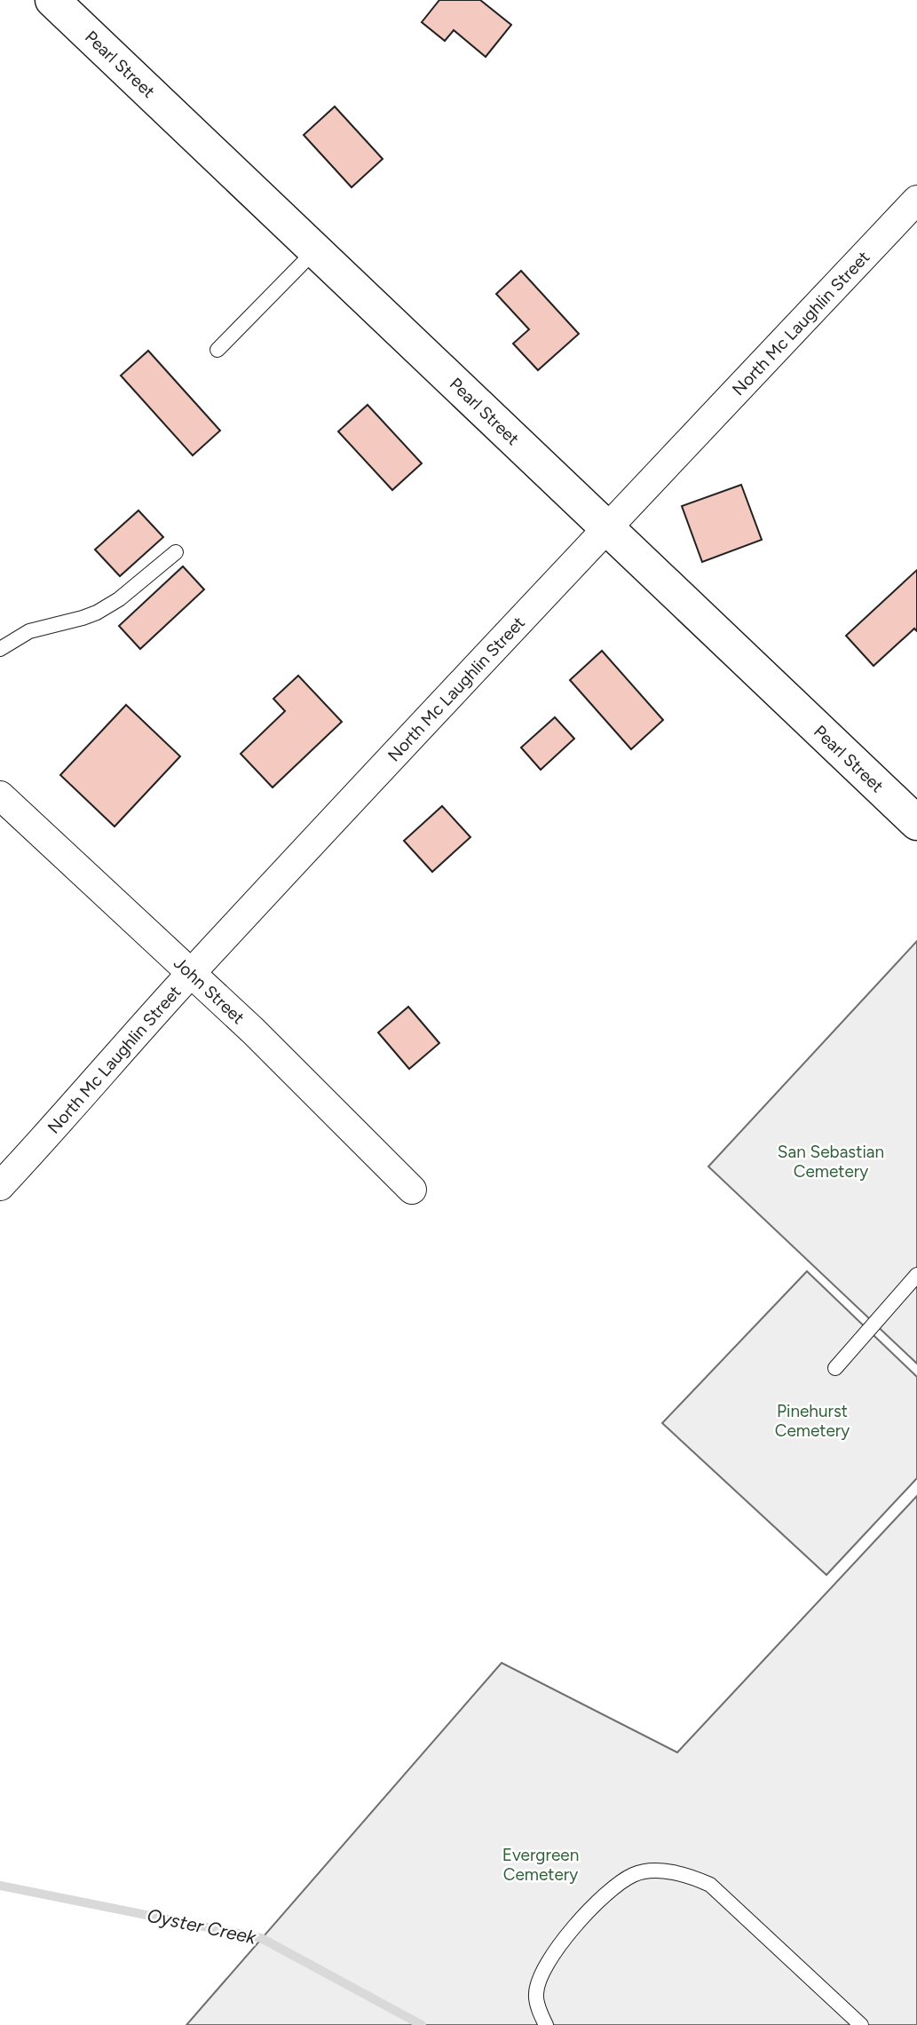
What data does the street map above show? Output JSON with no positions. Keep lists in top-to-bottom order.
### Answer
{
  "streets": {
    "street": ["Pearl Street", "North Mc Laughlin Street", "John Street"]
  },
  "crossings": [
    ["Pearl Street", "North Mc Laughlin Street"],
    ["North Mc Laughlin Street", "John Street"]
  ],
  "water": ["Oyster Creek"],
  "parks": ["San Sebastian Cemetery", "Pinehurst Cemetery", "Evergreen Cemetery"]
}
